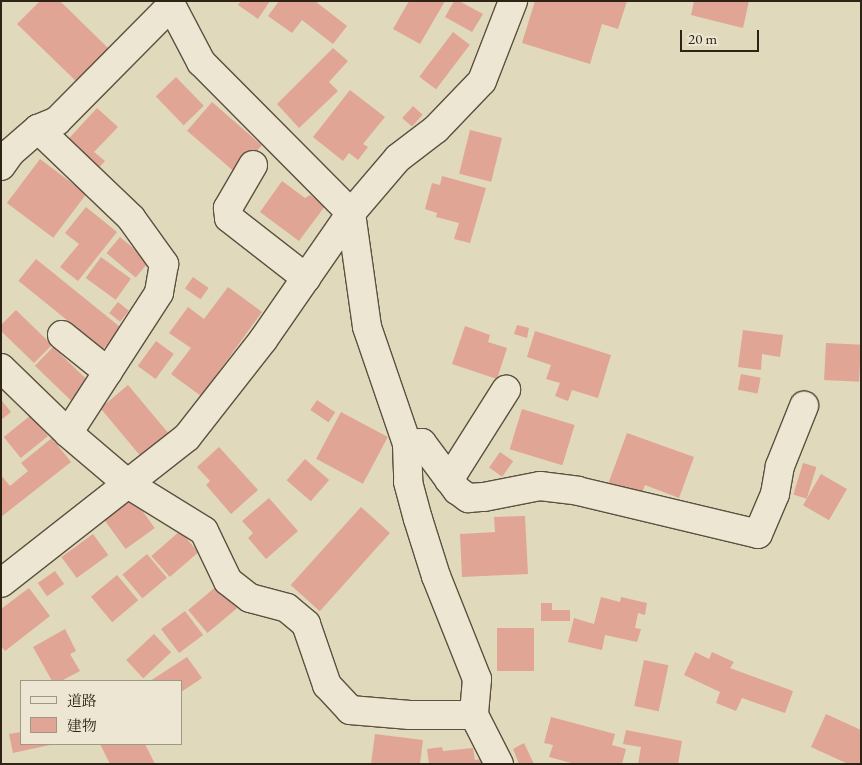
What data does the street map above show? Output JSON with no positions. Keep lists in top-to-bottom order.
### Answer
{
  "legend": ["道路", "建物"],
  "scale_bar": "20 m"
}
